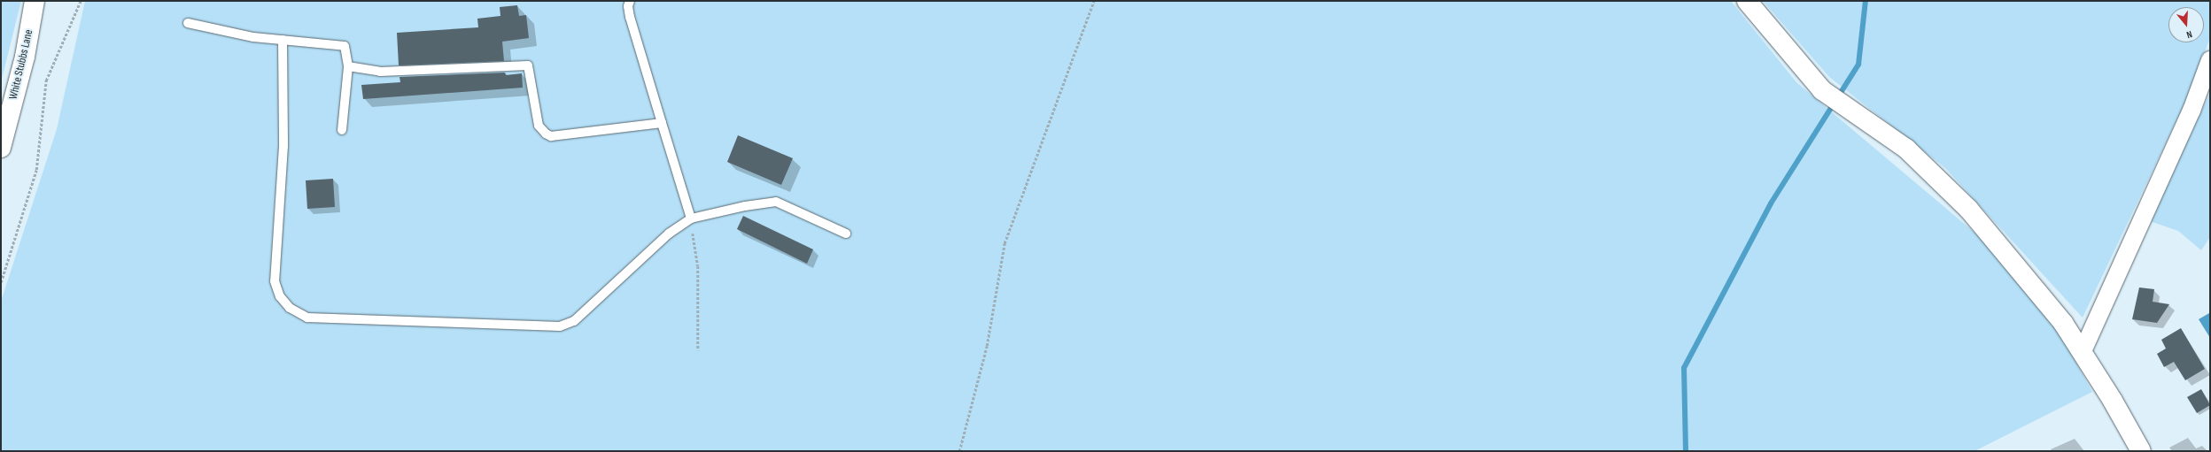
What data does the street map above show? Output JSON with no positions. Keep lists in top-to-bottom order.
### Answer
{
  "streets": {
    "street": ["White Stubbs Lane"]
  },
  "north": "bottom"
}
